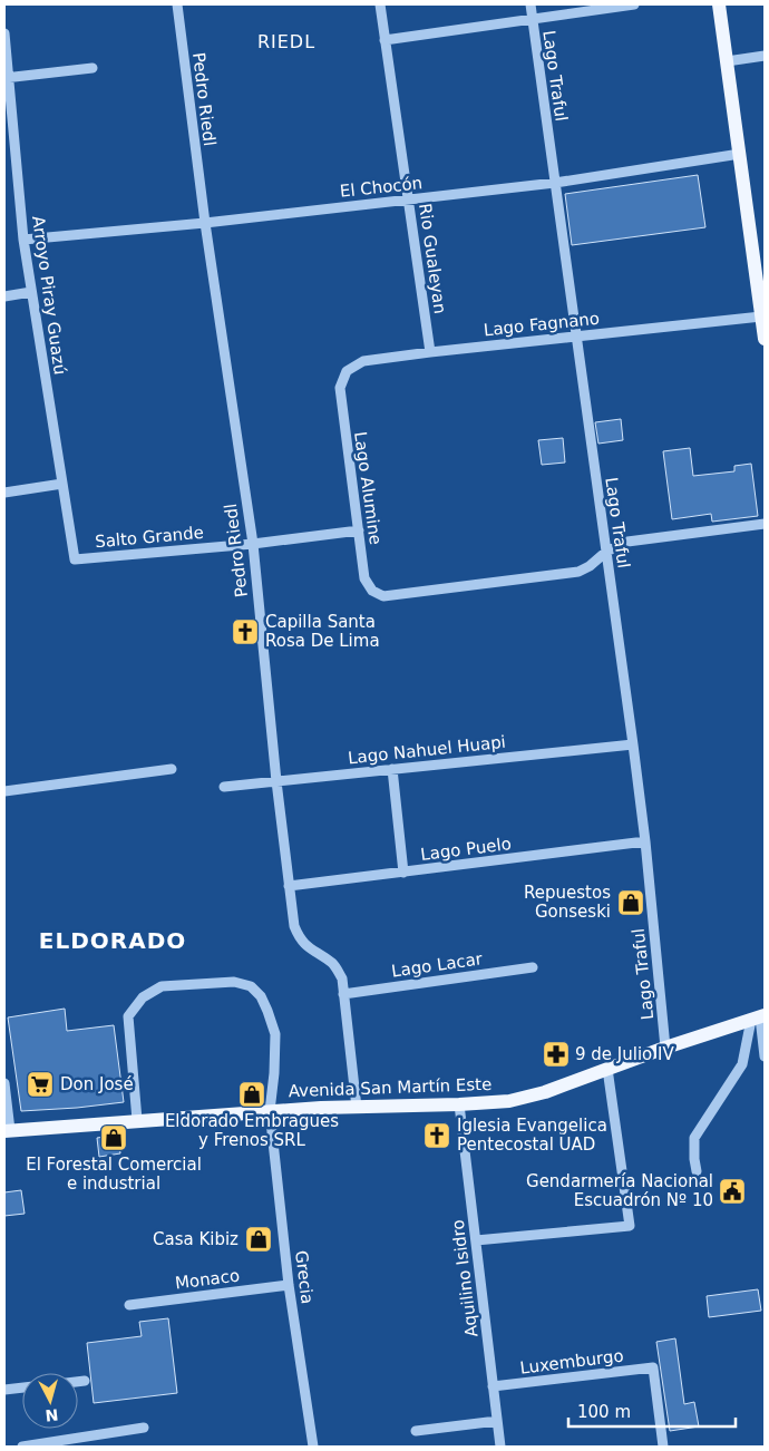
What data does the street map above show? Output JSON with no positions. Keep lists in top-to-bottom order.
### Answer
{
  "streets": {
    "main road": ["Avenida San Martín Este"],
    "street": [
      "Lago Traful",
      "Pedro Riedl",
      "El Chocón",
      "Rio Gualeyan",
      "Arroyo Piray Guazú",
      "Lago Fagnano",
      "Lago Alumine",
      "Salto Grande",
      "Lago Nahuel Huapi",
      "Lago Puelo",
      "Lago Lacar",
      "Grecia",
      "Aquilino Isidro",
      "Monaco",
      "Luxemburgo"
    ]
  },
  "crossings": [
    ["Lago Traful", "El Chocón"],
    ["Lago Traful", "Lago Fagnano"],
    ["Lago Traful", "Lago Alumine"],
    ["Lago Traful", "Lago Nahuel Huapi"],
    ["Lago Traful", "Lago Puelo"],
    ["Lago Traful", "Avenida San Martín Este"],
    ["Pedro Riedl", "El Chocón"],
    ["Pedro Riedl", "Salto Grande"],
    ["Pedro Riedl", "Lago Nahuel Huapi"],
    ["Pedro Riedl", "Lago Puelo"],
    ["Pedro Riedl", "Lago Lacar"],
    ["Pedro Riedl", "Avenida San Martín Este"],
    ["El Chocón", "Rio Gualeyan"],
    ["El Chocón", "Arroyo Piray Guazú"],
    ["Rio Gualeyan", "Lago Fagnano"],
    ["Arroyo Piray Guazú", "Salto Grande"],
    ["Lago Fagnano", "Lago Alumine"],
    ["Lago Alumine", "Salto Grande"],
    ["Avenida San Martín Este", "Grecia"],
    ["Avenida San Martín Este", "Aquilino Isidro"],
    ["Grecia", "Monaco"],
    ["Aquilino Isidro", "Luxemburgo"]
  ],
  "districts": ["RIEDL", "ELDORADO"],
  "places": {
    "church": ["Capilla Santa Rosa De Lima", "Iglesia Evangelica Pentecostal UAD"],
    "shop": [
      "Repuestos Gonseski",
      "Eldorado Embragues y Frenos SRL",
      "El Forestal Comercial e industrial",
      "Casa Kibiz"
    ],
    "pharmacy": ["9 de Julio IV"],
    "supermarket": ["Don José"],
    "public building": ["Gendarmería Nacional Escuadrón Nº 10"]
  },
  "scale_bar": "100 m",
  "north": "bottom"
}
